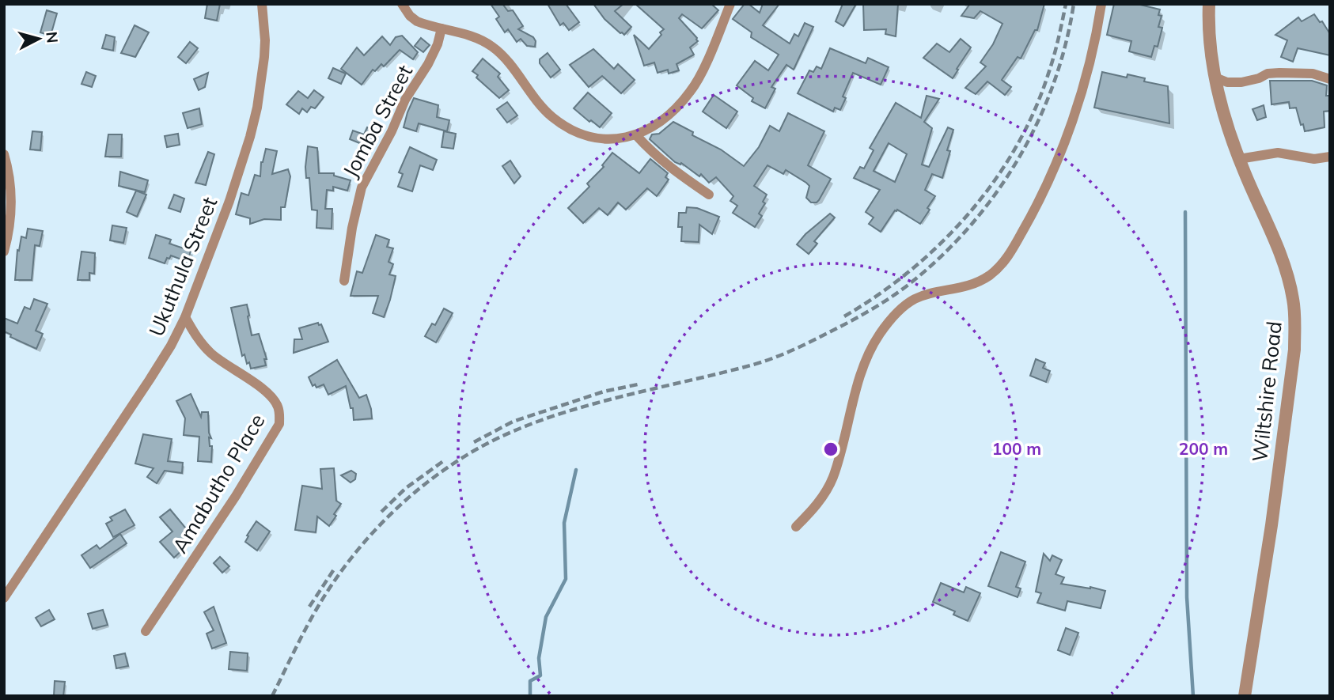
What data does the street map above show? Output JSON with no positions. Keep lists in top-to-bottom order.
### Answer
{
  "streets": {
    "street": [
      "Jomba Street",
      "Ukuthula Street",
      "Wiltshire Road",
      "Amabutho Place"
    ]
  },
  "crossings": [
    ["Ukuthula Street", "Amabutho Place"]
  ],
  "north": "right",
  "rings": ["100 m", "200 m"]
}
